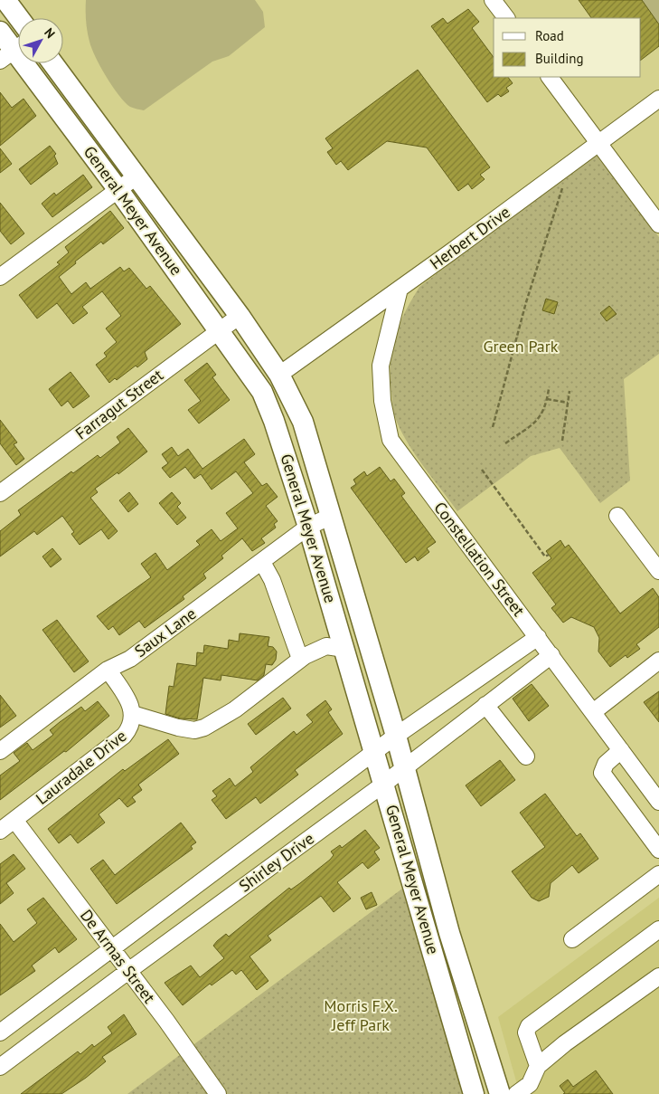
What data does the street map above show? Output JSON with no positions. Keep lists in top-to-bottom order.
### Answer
{
  "streets": {
    "main road": ["General Meyer Avenue"],
    "street": [
      "Herbert Drive",
      "Farragut Street",
      "Constellation Street",
      "Saux Lane",
      "Lauradale Drive",
      "Shirley Drive",
      "De Armas Street"
    ]
  },
  "crossings": [
    ["General Meyer Avenue", "Herbert Drive"],
    ["General Meyer Avenue", "Farragut Street"],
    ["General Meyer Avenue", "Saux Lane"],
    ["General Meyer Avenue", "Shirley Drive"],
    ["Herbert Drive", "Constellation Street"],
    ["Constellation Street", "Shirley Drive"],
    ["Saux Lane", "Lauradale Drive"],
    ["Lauradale Drive", "De Armas Street"],
    ["Shirley Drive", "De Armas Street"]
  ],
  "parks": ["Green Park", "Morris F.X. Jeff Park"],
  "legend": ["Road", "Building"],
  "north": "top right"
}
